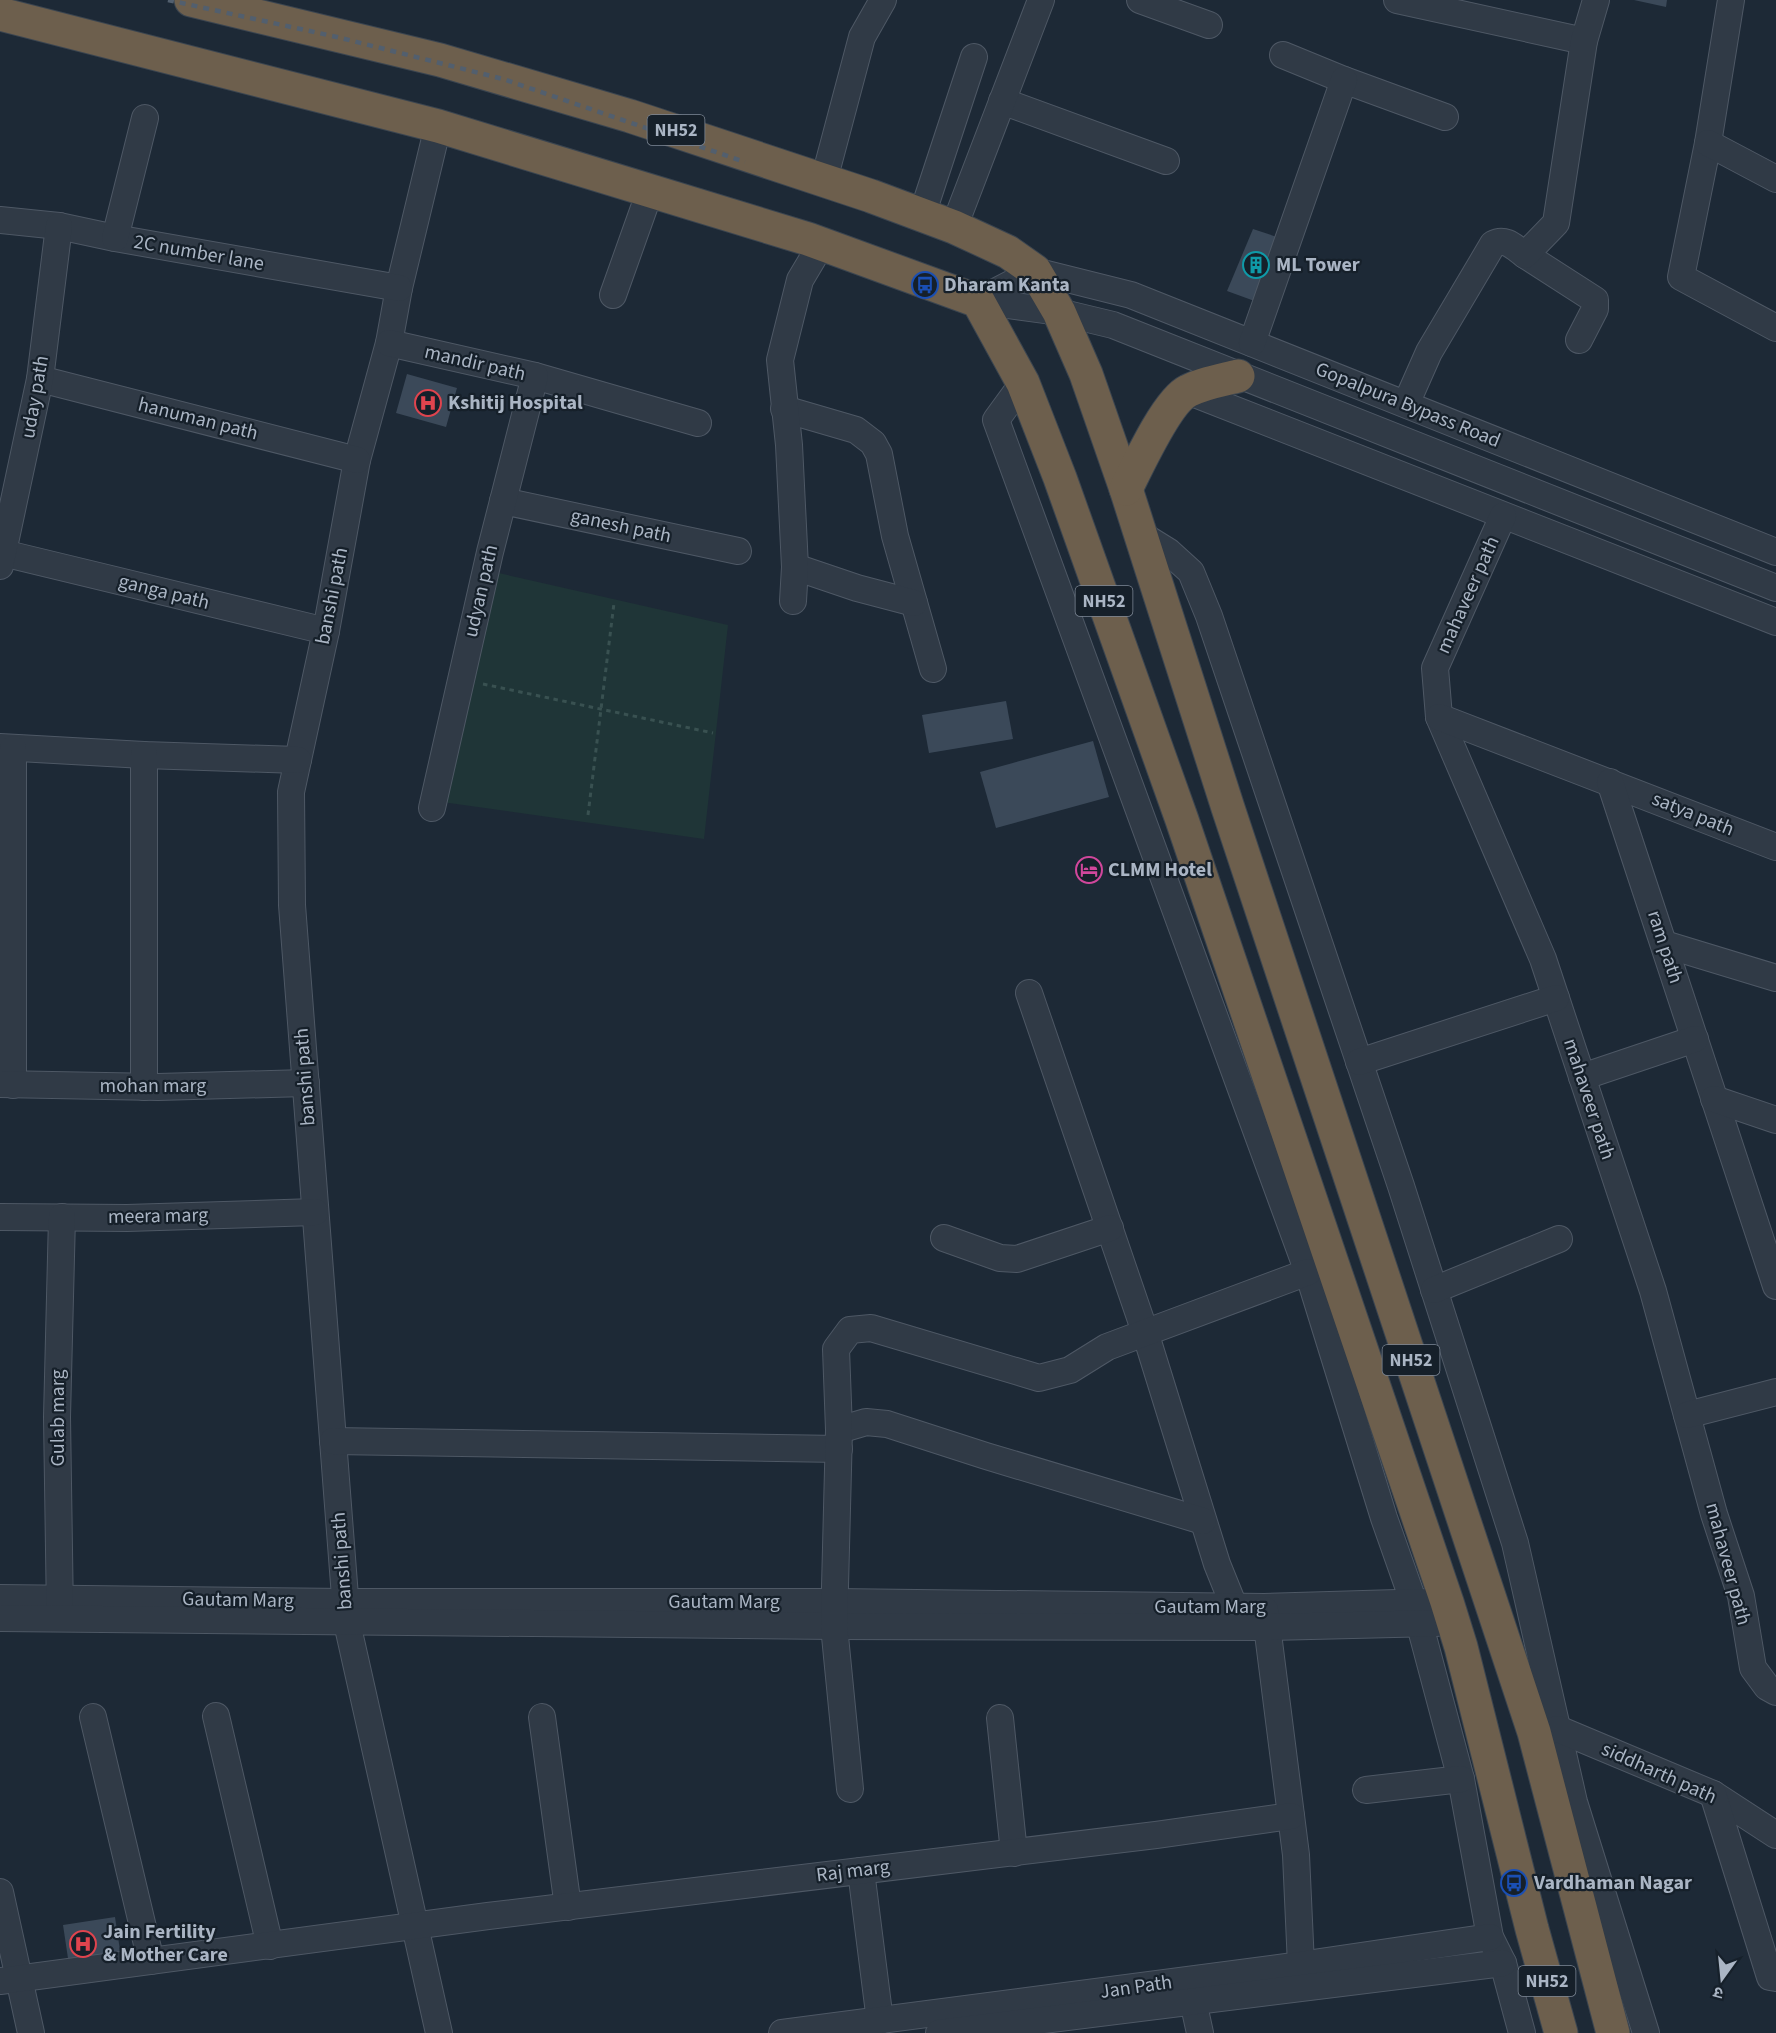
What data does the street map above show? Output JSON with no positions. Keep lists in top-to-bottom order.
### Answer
{
  "streets": {
    "highway": ["NH52"],
    "street": [
      "2C number lane",
      "mandir path",
      "uday path",
      "Gopalpura Bypass Road",
      "hanuman path",
      "ganesh path",
      "udyan path",
      "ganga path",
      "mahaveer path",
      "banshi path",
      "satya path",
      "ram path",
      "mohan marg",
      "meera marg",
      "Gulab marg",
      "Gautam Marg",
      "siddharth path",
      "Raj marg",
      "Jan Path"
    ]
  },
  "crossings": [
    ["NH52", "Gopalpura Bypass Road"],
    ["NH52", "Gautam Marg"],
    ["NH52", "siddharth path"],
    ["2C number lane", "uday path"],
    ["2C number lane", "banshi path"],
    ["mandir path", "udyan path"],
    ["mandir path", "banshi path"],
    ["uday path", "hanuman path"],
    ["uday path", "ganga path"],
    ["hanuman path", "banshi path"],
    ["ganesh path", "udyan path"],
    ["ganga path", "banshi path"],
    ["banshi path", "mohan marg"],
    ["banshi path", "meera marg"],
    ["banshi path", "Gautam Marg"],
    ["banshi path", "Raj marg"],
    ["satya path", "ram path"],
    ["meera marg", "Gulab marg"],
    ["Gulab marg", "Gautam Marg"]
  ],
  "places": {
    "building": ["ML Tower"],
    "bus stop": ["Dharam Kanta", "Vardhaman Nagar"],
    "hospital": ["Kshitij Hospital", "Jain Fertility & Mother Care"],
    "hotel": ["CLMM Hotel"]
  },
  "north": "bottom"
}
